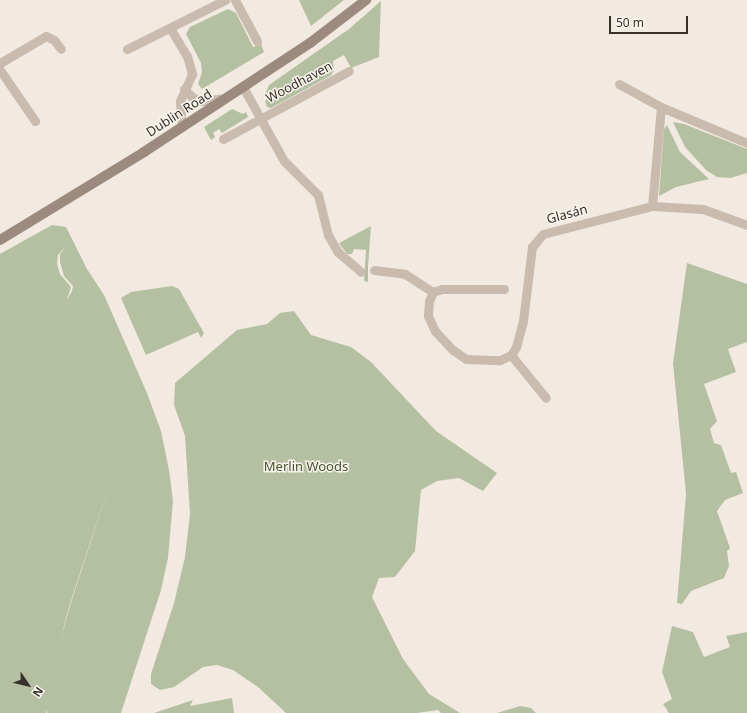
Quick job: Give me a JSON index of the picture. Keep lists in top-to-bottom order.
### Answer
{
  "streets": {
    "main road": ["Dublin Road"],
    "street": ["Woodhaven", "Glasán"]
  },
  "crossings": [
    ["Woodhaven", "Dublin Road"]
  ],
  "parks": ["Merlin Woods"],
  "scale_bar": "50 m",
  "north": "bottom right"
}
